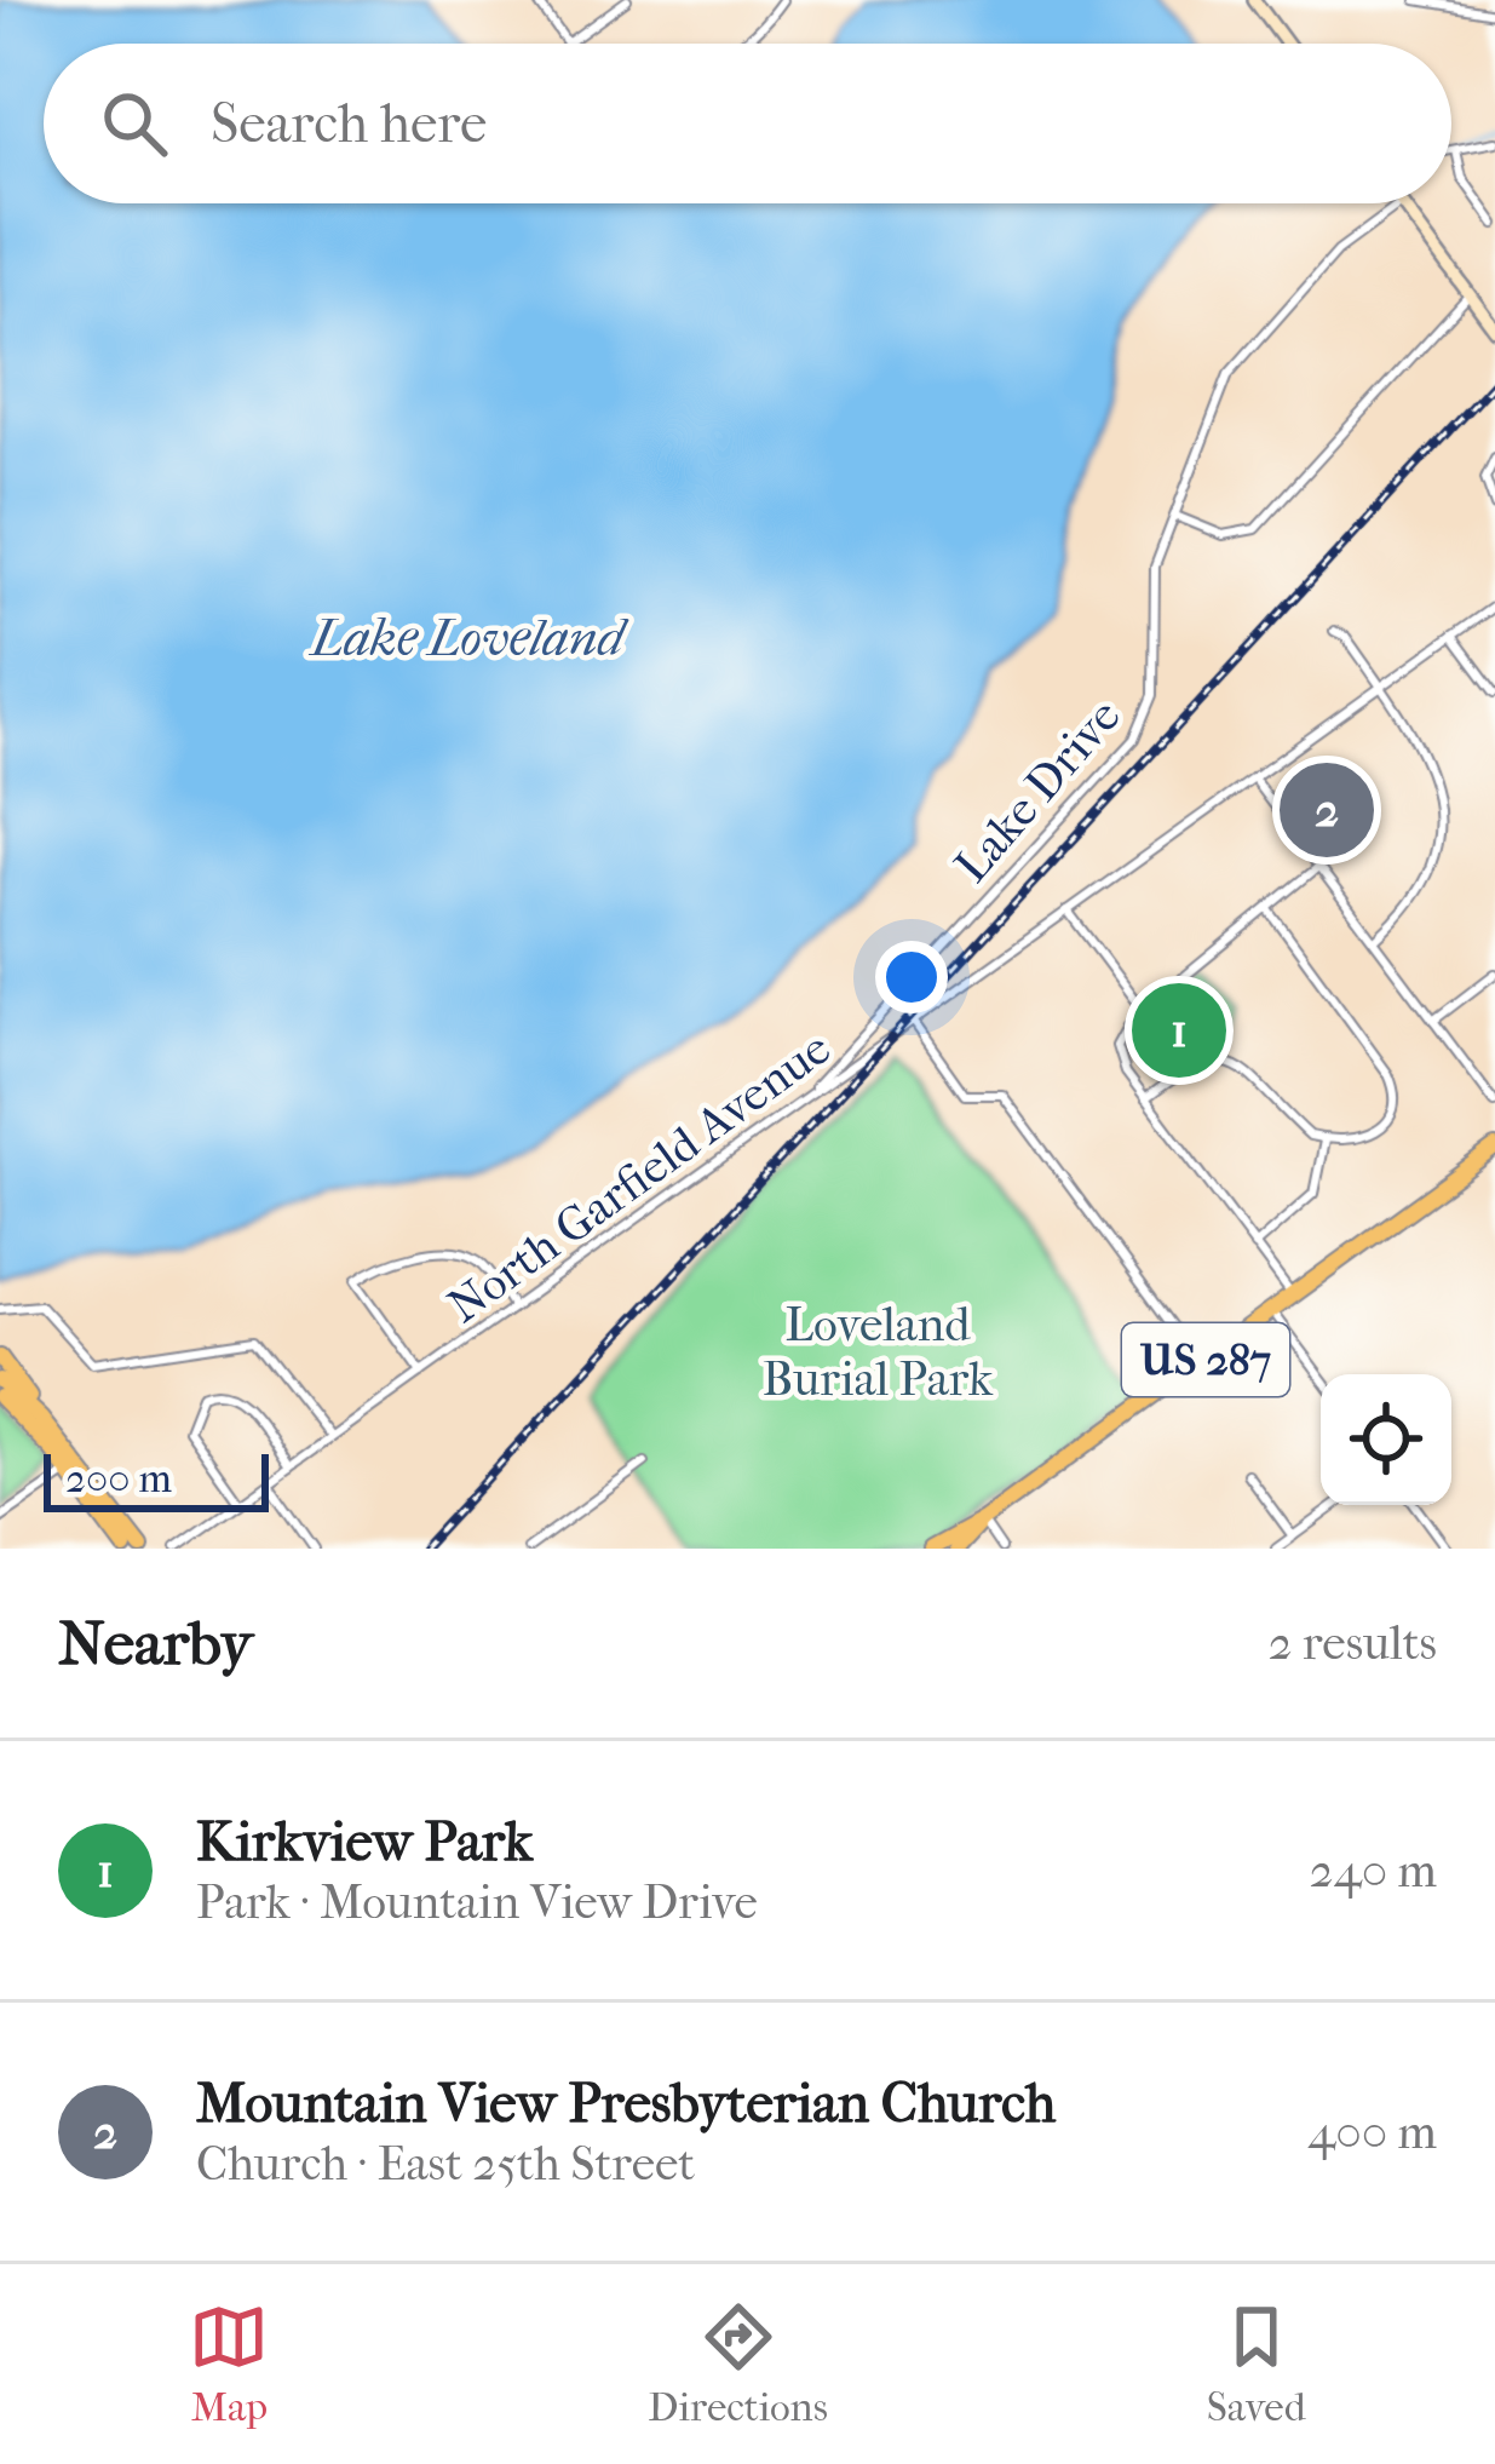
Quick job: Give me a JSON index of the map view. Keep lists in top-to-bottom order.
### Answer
{
  "streets": {
    "highway": ["US 287"],
    "street": ["Lake Drive", "North Garfield Avenue"]
  },
  "crossings": [
    ["Lake Drive", "North Garfield Avenue"]
  ],
  "water": ["Lake Loveland"],
  "parks": ["Loveland Burial Park"],
  "scale_bar": "200 m",
  "page": {
    "search": "Search here",
    "pins": ["2", "1"],
    "scale": "200 m",
    "heading": ["Nearby", "2 results"],
    "list": [
      {
        "mark": "1",
        "name": "Kirkview Park",
        "note": "Park · Mountain View Drive",
        "value": "240 m"
      },
      {
        "mark": "2",
        "name": "Mountain View Presbyterian Church",
        "note": "Church · East 25th Street",
        "value": "400 m"
      }
    ],
    "nav": ["Map", "Directions", "Saved"]
  }
}
